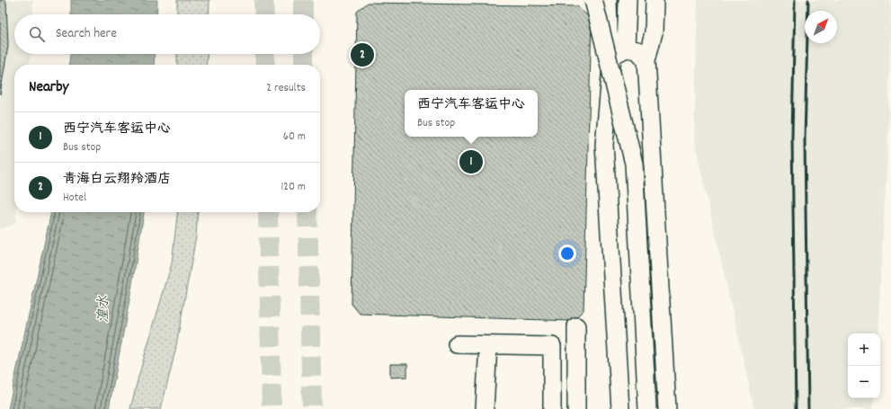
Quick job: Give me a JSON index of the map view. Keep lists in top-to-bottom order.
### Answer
{
  "water": ["湟水"],
  "north": "top right",
  "page": {
    "search": "Search here",
    "pins": ["2", "1"],
    "heading": ["Nearby", "2 results"],
    "popup": ["西宁汽车客运中心", "Bus stop"],
    "list": [
      {
        "mark": "1",
        "name": "西宁汽车客运中心",
        "note": "Bus stop",
        "value": "60 m"
      },
      {
        "mark": "2",
        "name": "青海白云翔羚酒店",
        "note": "Hotel",
        "value": "120 m"
      }
    ],
    "map_buttons": ["+", "−"]
  }
}
